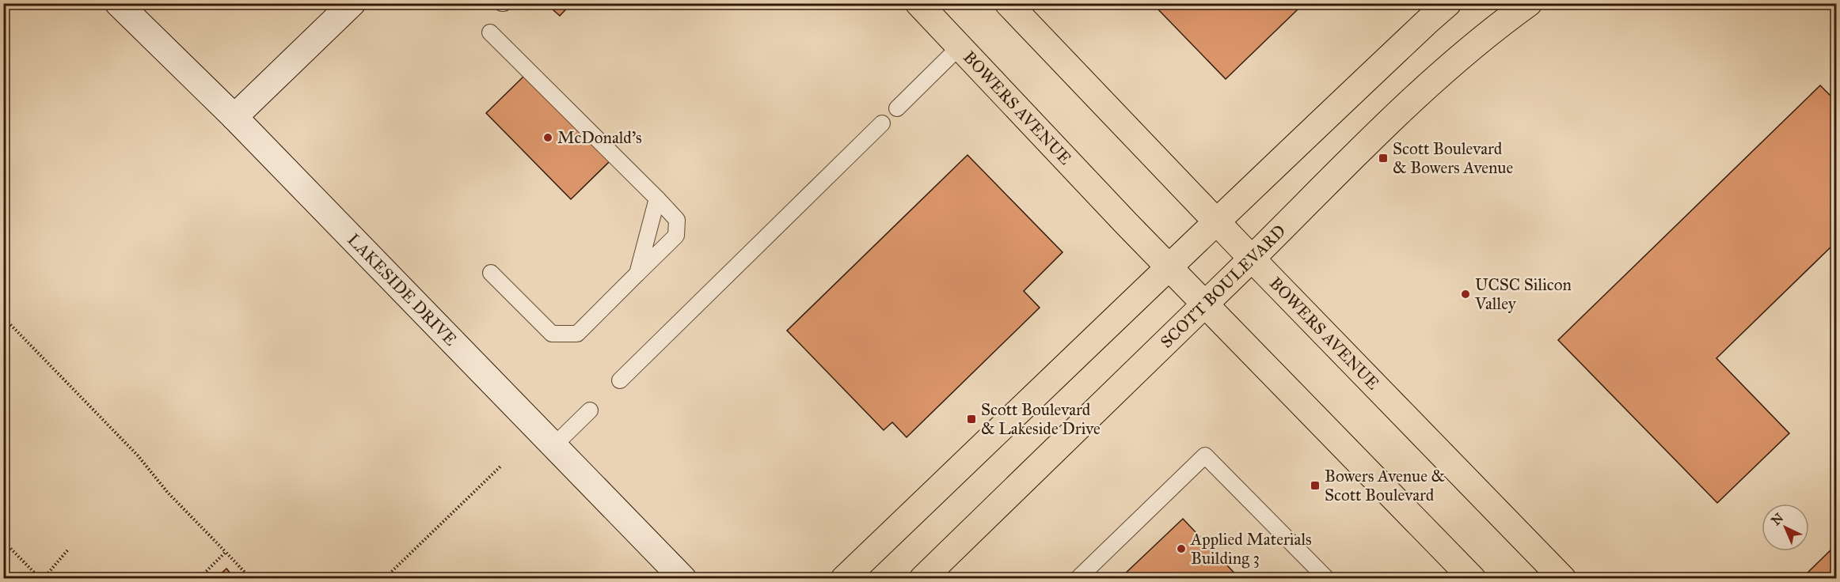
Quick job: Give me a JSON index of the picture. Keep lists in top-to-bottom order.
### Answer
{
  "streets": {
    "main road": ["BOWERS AVENUE", "SCOTT BOULEVARD"],
    "street": ["LAKESIDE DRIVE"]
  },
  "crossings": [
    ["BOWERS AVENUE", "SCOTT BOULEVARD"]
  ],
  "places": {
    "other": ["McDonald's", "UCSC Silicon Valley", "Applied Materials Building 3"],
    "transit": ["Scott Boulevard & Bowers Avenue", "Scott Boulevard & Lakeside Drive", "Bowers Avenue & Scott Boulevard"]
  },
  "north": "top left"
}
